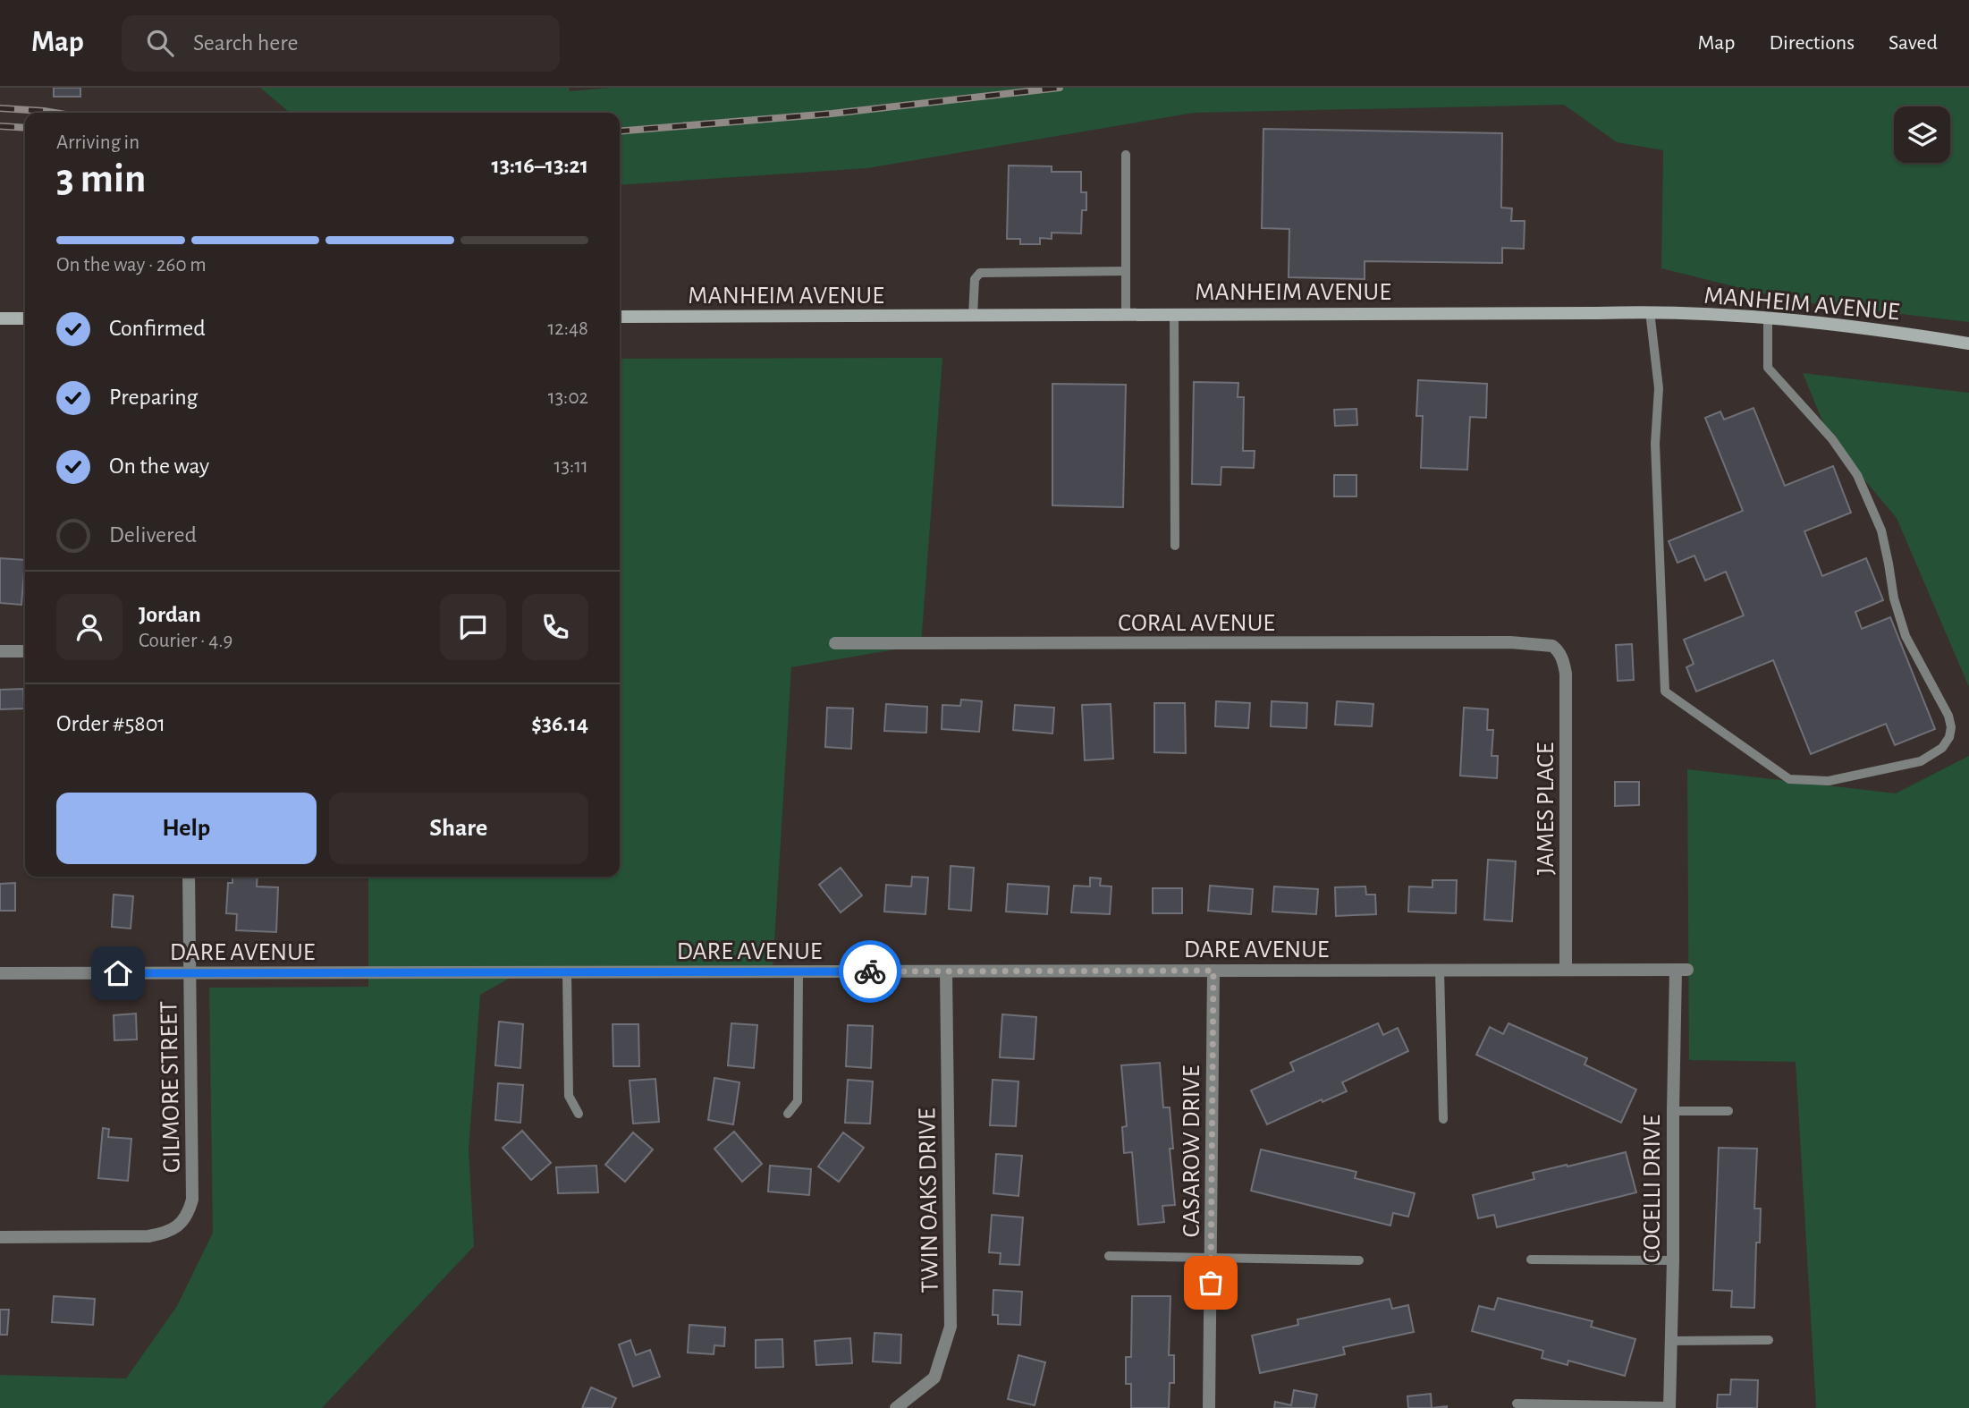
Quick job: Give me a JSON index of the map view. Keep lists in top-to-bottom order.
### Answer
{
  "streets": {
    "street": [
      "MANHEIM AVENUE",
      "CORAL AVENUE",
      "JAMES PLACE",
      "DARE AVENUE",
      "GILMORE STREET",
      "CASAROW DRIVE",
      "COCELLI DRIVE",
      "TWIN OAKS DRIVE"
    ]
  },
  "crossings": [
    ["CORAL AVENUE", "JAMES PLACE"],
    ["JAMES PLACE", "DARE AVENUE"],
    ["DARE AVENUE", "GILMORE STREET"],
    ["DARE AVENUE", "CASAROW DRIVE"],
    ["DARE AVENUE", "COCELLI DRIVE"],
    ["DARE AVENUE", "TWIN OAKS DRIVE"]
  ],
  "page": {
    "header": "Map",
    "search": "Search here",
    "nav": ["Map", "Directions", "Saved"],
    "heading": ["3 min", "Arriving in", "13:16–13:21"],
    "panel": [
      "Jordan",
      "Courier · 4.9",
      "Order #5801",
      "$36.14"
    ],
    "bar": "On the way · 260 m",
    "list": [
      ["Confirmed", "12:48"],
      ["Preparing", "13:02"],
      ["On the way", "13:11"],
      "Delivered"
    ],
    "buttons": ["Help", "Share"]
  }
}
